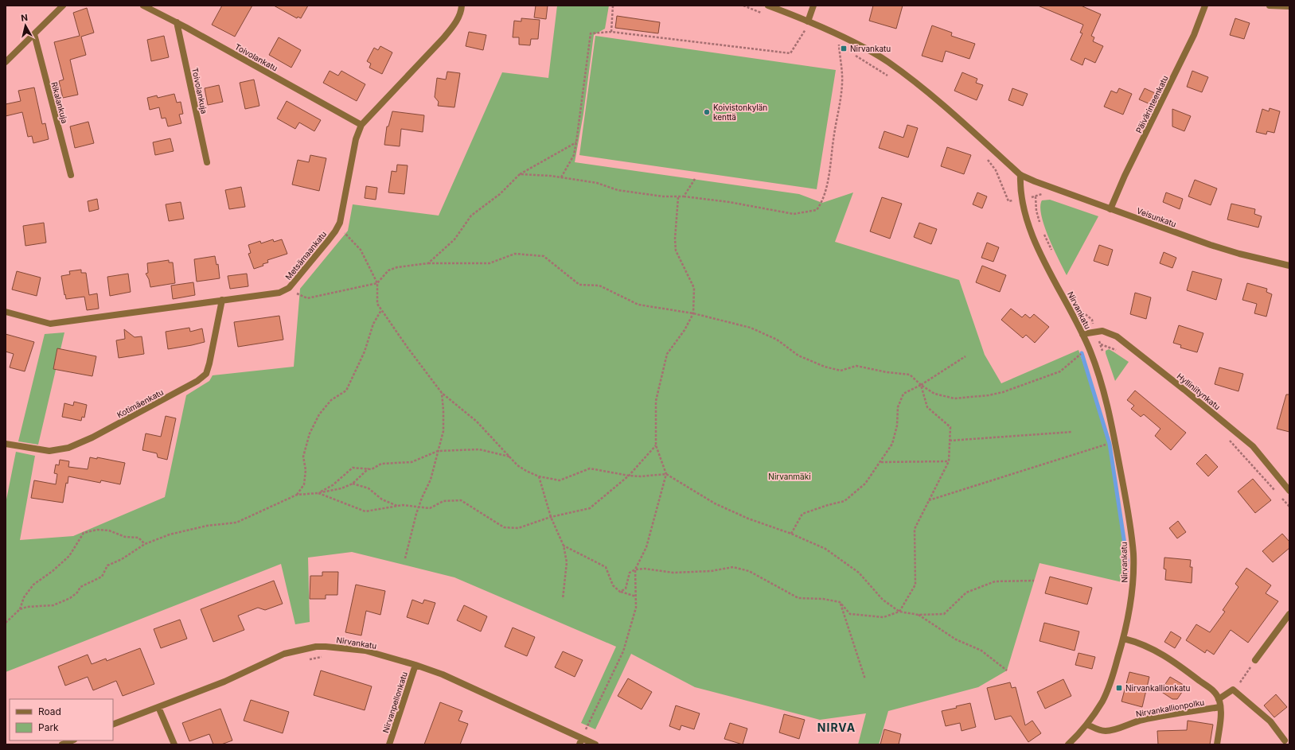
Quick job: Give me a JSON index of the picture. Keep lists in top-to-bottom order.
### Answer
{
  "streets": {
    "street": [
      "Toivolankatu",
      "Toivolankuja",
      "Rikalankuja",
      "Päivärinteenkatu",
      "Veisunkatu",
      "Metsämaankatu",
      "Nirvankatu",
      "Hylliniitynkatu",
      "Kotimäenkatu",
      "Nirvanpellonkatu",
      "Nirvankallionpolku"
    ]
  },
  "crossings": [
    ["Toivolankatu", "Toivolankuja"],
    ["Toivolankatu", "Metsämaankatu"],
    ["Päivärinteenkatu", "Veisunkatu"],
    ["Veisunkatu", "Nirvankatu"],
    ["Metsämaankatu", "Kotimäenkatu"],
    ["Nirvankatu", "Hylliniitynkatu"],
    ["Nirvankatu", "Nirvanpellonkatu"],
    ["Nirvankatu", "Nirvankallionpolku"]
  ],
  "districts": ["NIRVA"],
  "parks": ["Nirvanmäki"],
  "places": {
    "transit": ["Nirvankatu", "Nirvankallionkatu"],
    "other": ["Koivistonkylän kenttä"]
  },
  "legend": ["Road", "Park"],
  "north": "top"
}
